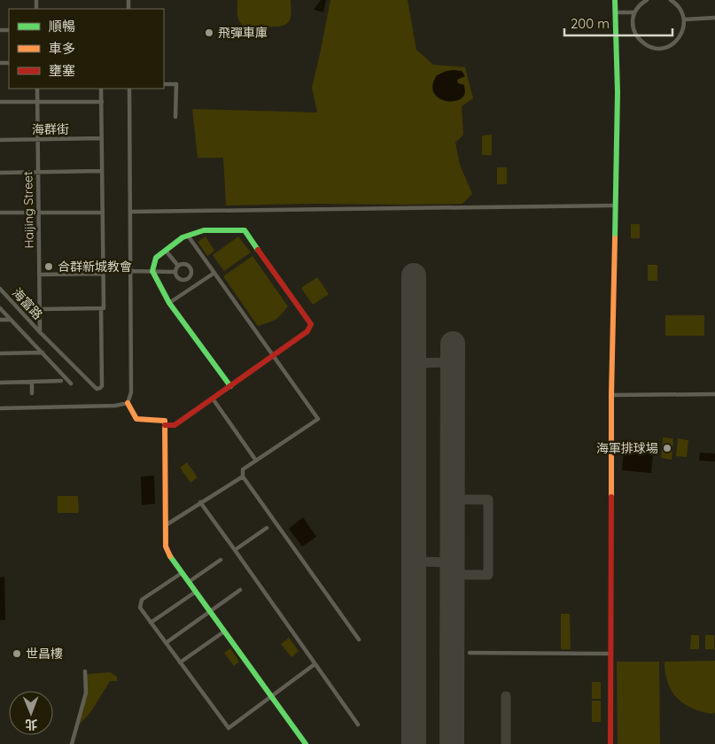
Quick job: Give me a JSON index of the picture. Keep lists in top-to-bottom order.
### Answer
{
  "streets": {
    "street": ["海群街", "Haijing Street", "海富路"]
  },
  "crossings": [
    ["海群街", "Haijing Street"],
    ["Haijing Street", "海富路"]
  ],
  "places": [
    "飛彈車庫",
    "合群新城教會",
    "海軍排球場",
    "世昌樓"
  ],
  "legend": ["順暢", "車多", "壅塞"],
  "scale_bar": "200 m",
  "north": "bottom"
}
